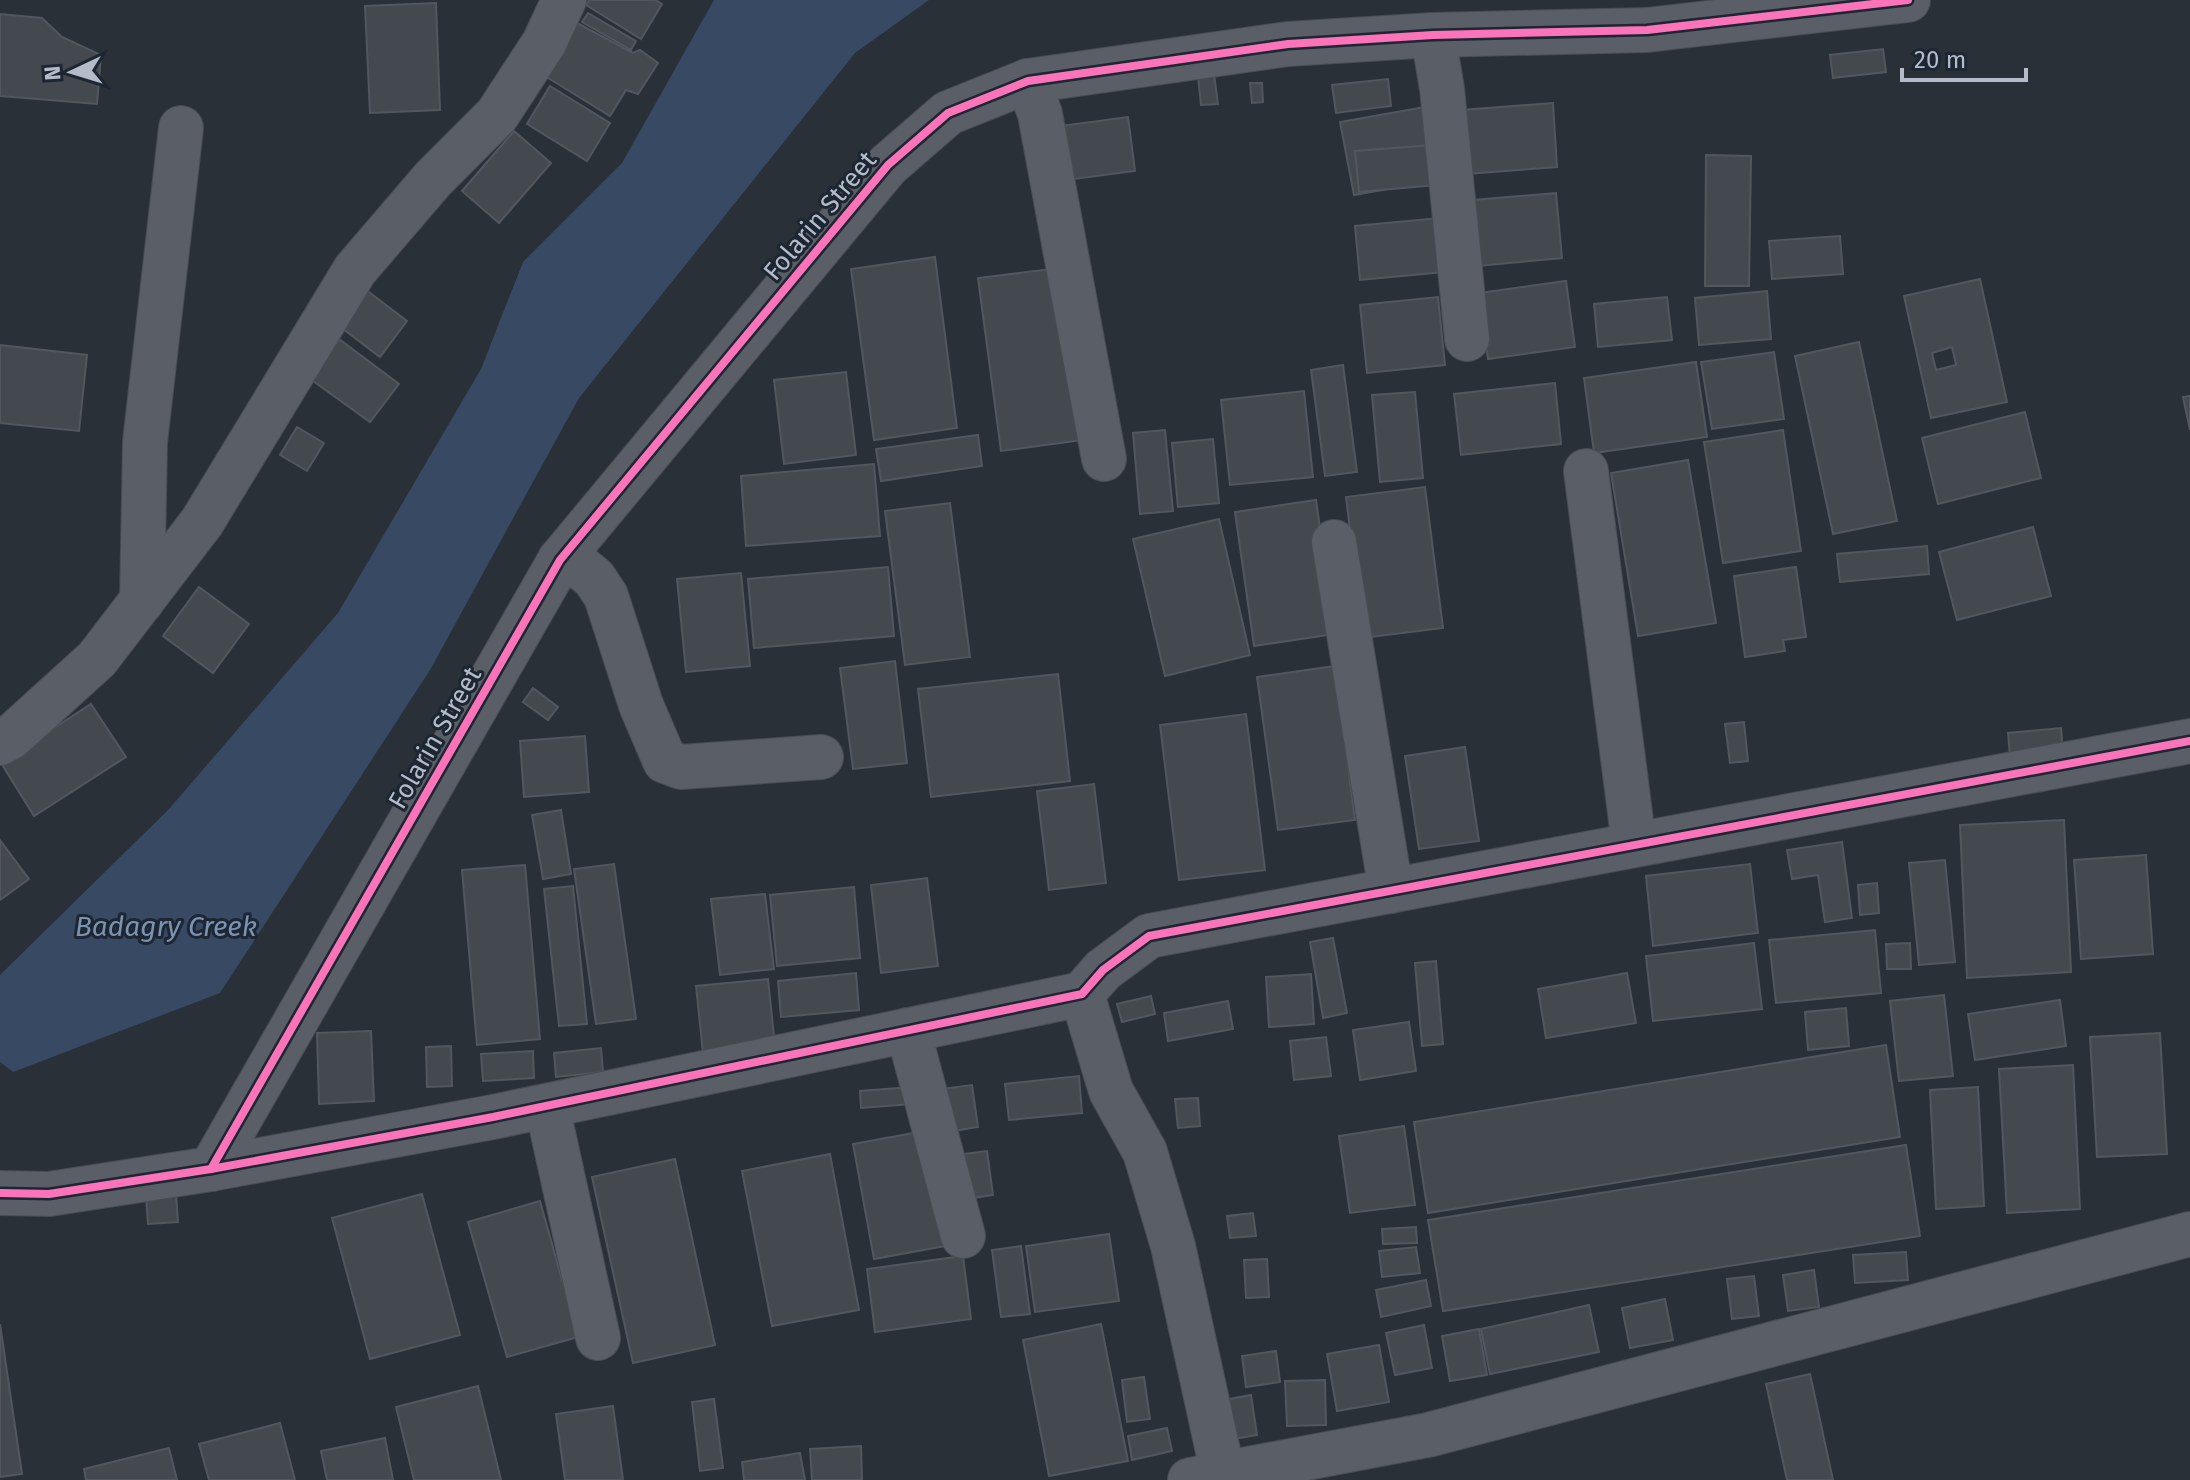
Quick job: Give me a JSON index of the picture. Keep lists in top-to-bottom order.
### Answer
{
  "streets": {
    "street": ["Folarin Street"]
  },
  "water": ["Badagry Creek"],
  "scale_bar": "20 m",
  "north": "left"
}
